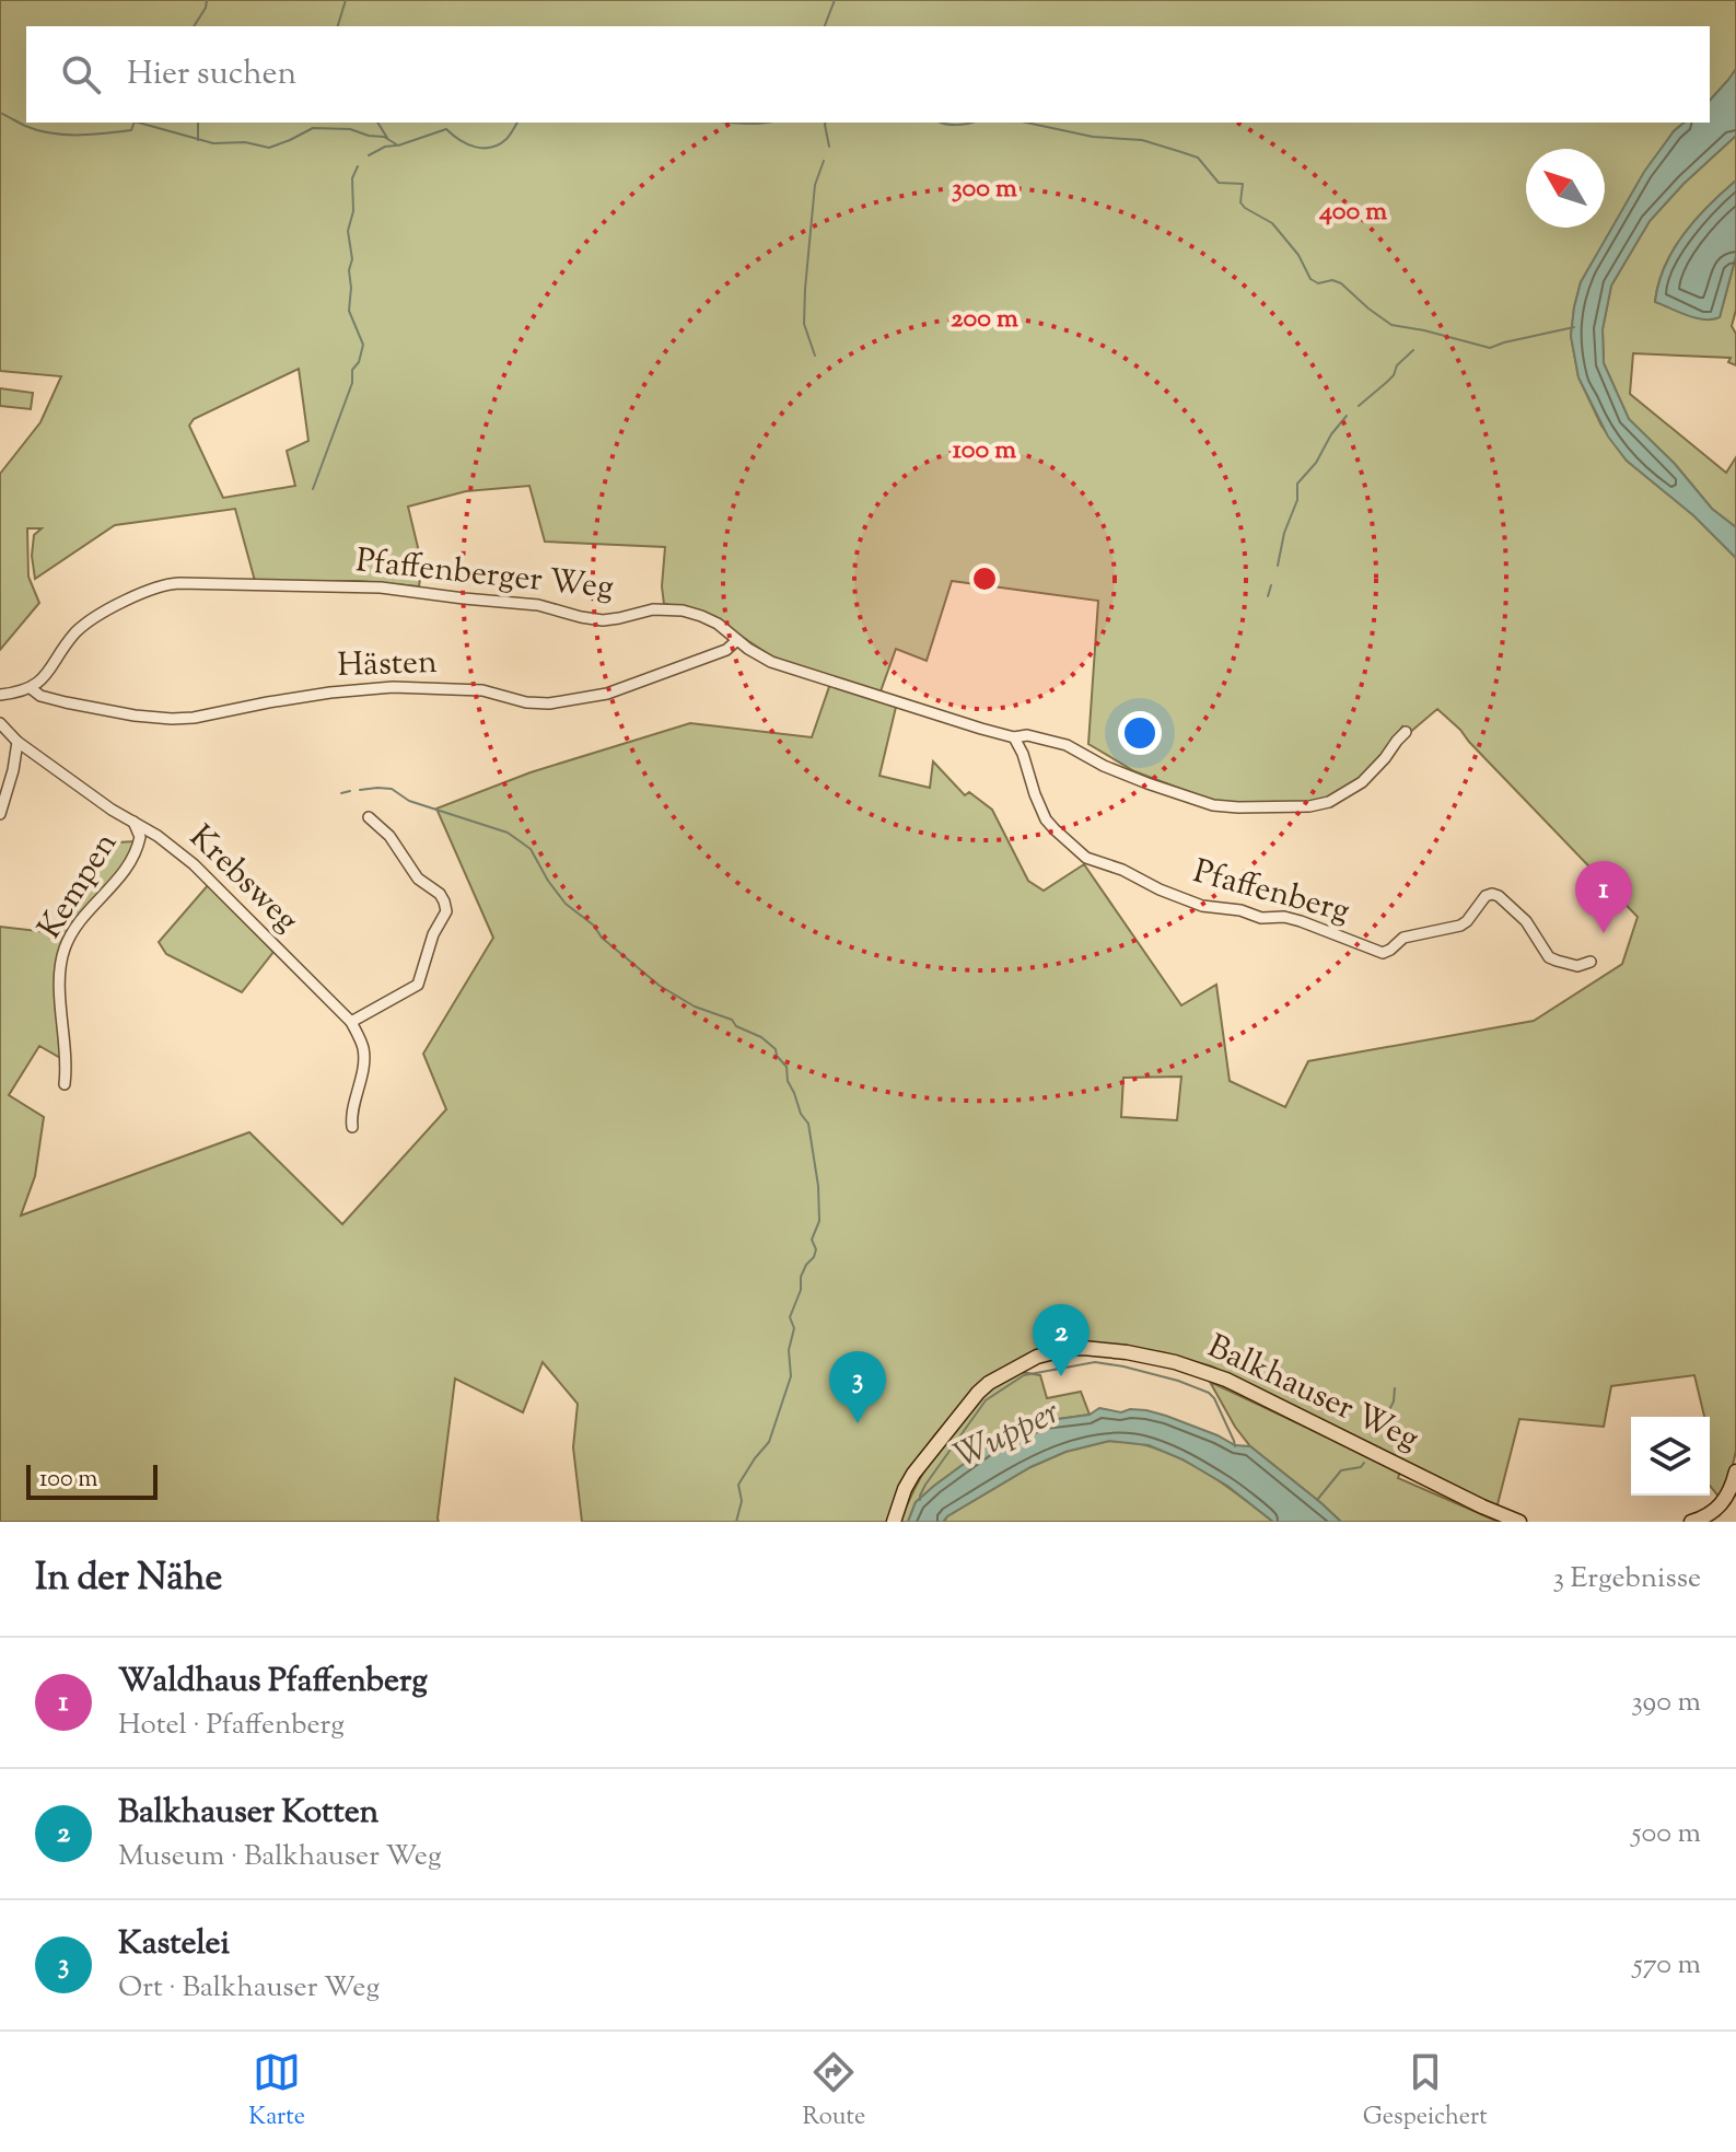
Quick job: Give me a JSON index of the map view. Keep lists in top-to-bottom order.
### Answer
{
  "streets": {
    "main road": ["Balkhauser Weg"],
    "street": [
      "Pfaffenberger Weg",
      "Hästen",
      "Krebsweg",
      "Kempen",
      "Pfaffenberg"
    ]
  },
  "crossings": [
    ["Pfaffenberger Weg", "Hästen"],
    ["Pfaffenberger Weg", "Pfaffenberg"],
    ["Krebsweg", "Kempen"]
  ],
  "water": ["Wupper"],
  "scale_bar": "100 m",
  "north": "top left",
  "page": {
    "search": "Hier suchen",
    "pins": ["1", "2", "3"],
    "scale": "100 m",
    "heading": ["In der Nähe", "3 Ergebnisse"],
    "list": [
      {
        "mark": "1",
        "name": "Waldhaus Pfaffenberg",
        "note": "Hotel · Pfaffenberg",
        "value": "390 m"
      },
      {
        "mark": "2",
        "name": "Balkhauser Kotten",
        "note": "Museum · Balkhauser Weg",
        "value": "500 m"
      },
      {
        "mark": "3",
        "name": "Kastelei",
        "note": "Ort · Balkhauser Weg",
        "value": "570 m"
      }
    ],
    "nav": ["Karte", "Route", "Gespeichert"]
  },
  "rings": [
    "300 m",
    "400 m",
    "200 m",
    "100 m"
  ]
}
